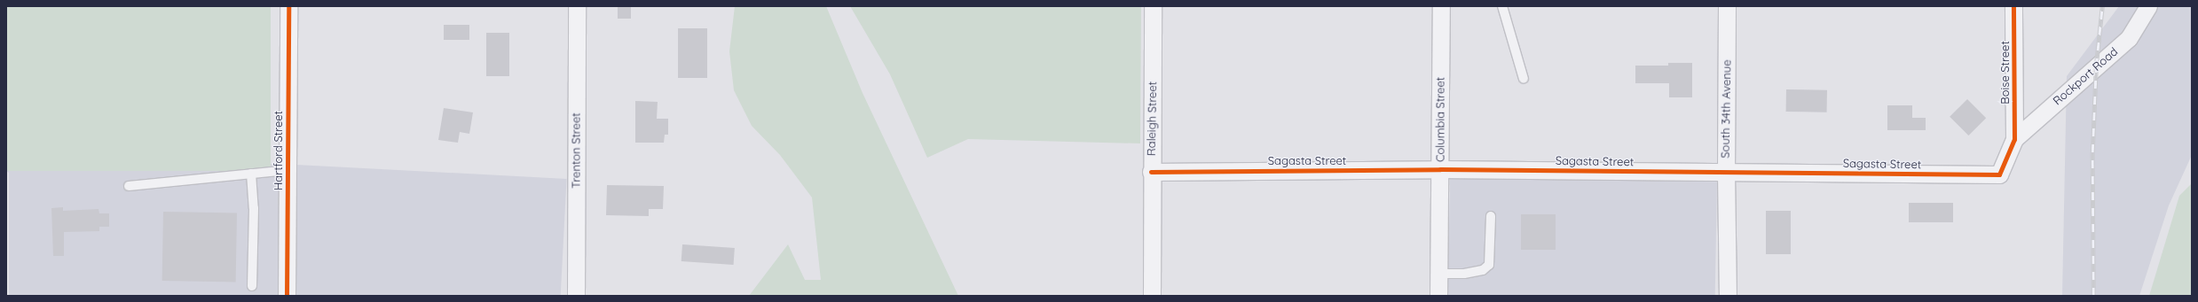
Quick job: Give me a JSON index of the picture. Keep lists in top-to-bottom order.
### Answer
{
  "streets": {
    "street": [
      "Boise Street",
      "Rockport Road",
      "South 34th Avenue",
      "Raleigh Street",
      "Columbia Street",
      "Hartford Street",
      "Trenton Street",
      "Sagasta Street"
    ]
  },
  "crossings": [
    ["Boise Street", "Rockport Road"],
    ["Boise Street", "Sagasta Street"],
    ["Rockport Road", "Sagasta Street"],
    ["South 34th Avenue", "Sagasta Street"],
    ["Raleigh Street", "Sagasta Street"],
    ["Columbia Street", "Sagasta Street"]
  ]
}
